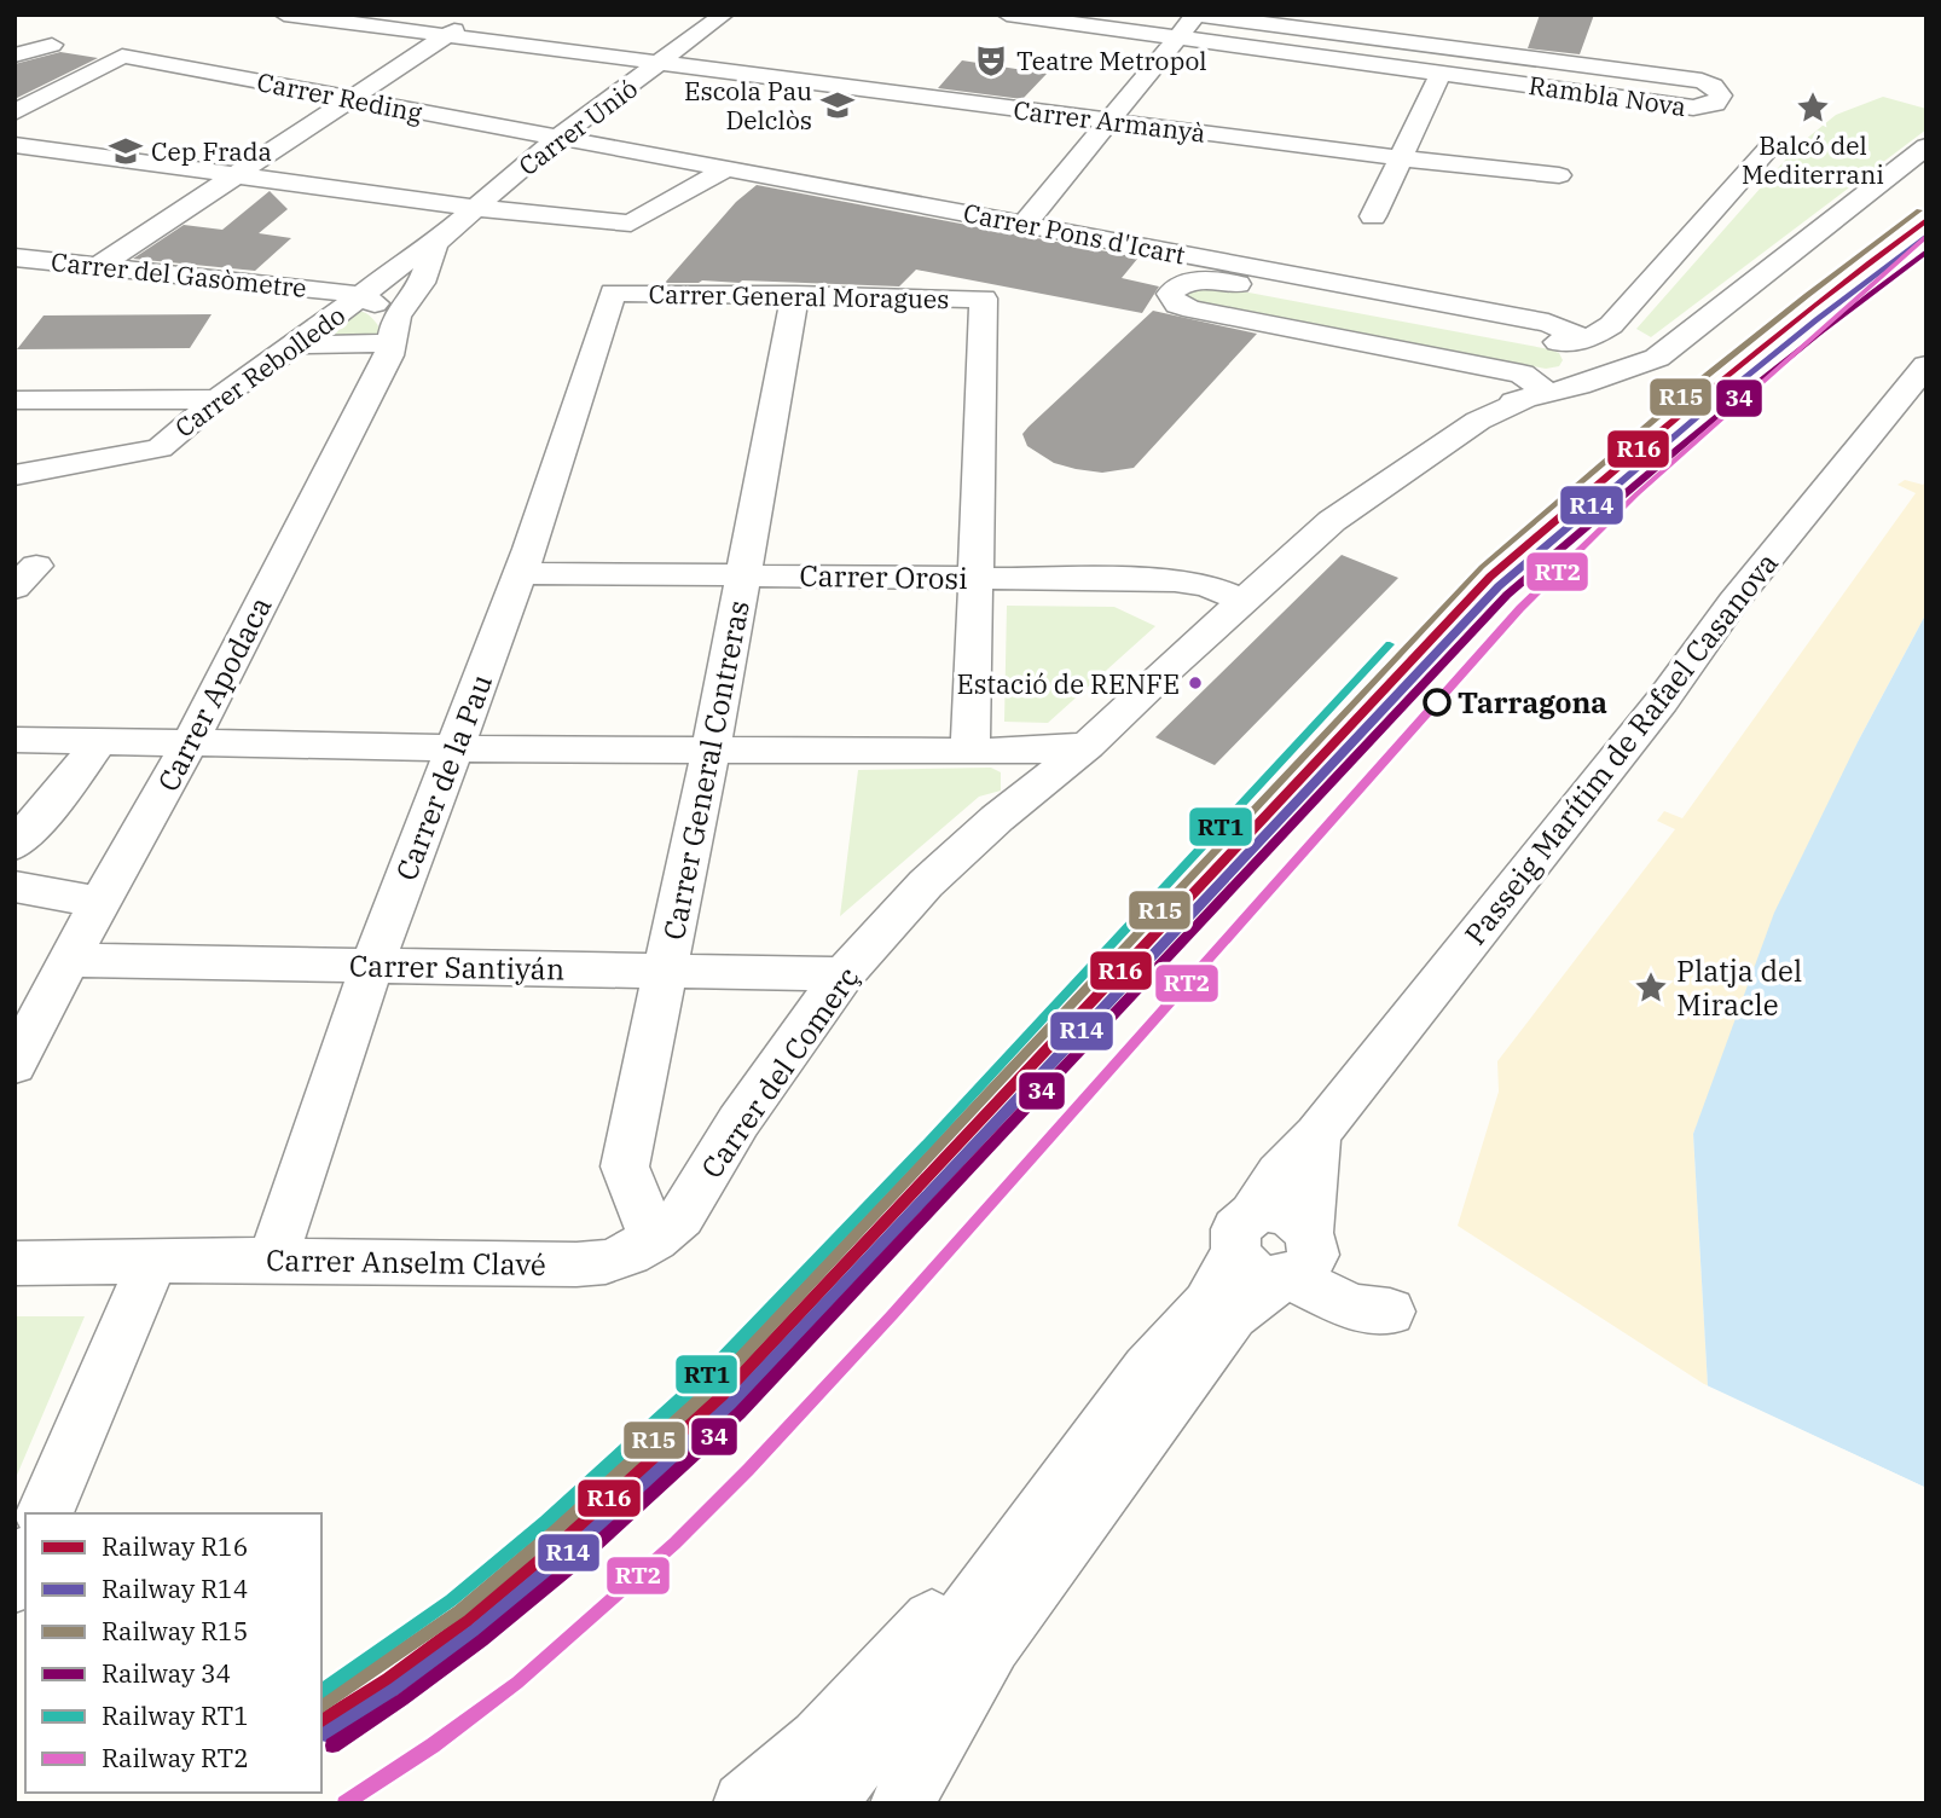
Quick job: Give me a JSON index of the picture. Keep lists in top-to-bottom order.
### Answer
{
  "streets": {
    "street": [
      "Rambla Nova",
      "Carrer Reding",
      "Carrer Armanyà",
      "Carrer Unió",
      "Carrer Pons d'Icart",
      "Carrer del Gasòmetre",
      "Carrer General Moragues",
      "Carrer Rebolledo",
      "Carrer Orosi",
      "Carrer Apodaca",
      "Passeig Marítim de Rafael Casanova",
      "Carrer General Contreras",
      "Carrer de la Pau",
      "Carrer Santiyán",
      "Carrer del Comerç",
      "Carrer Anselm Clavé"
    ]
  },
  "crossings": [
    ["Carrer Reding", "Carrer Unió"],
    ["Carrer Reding", "Carrer Pons d'Icart"],
    ["Carrer Armanyà", "Carrer Unió"],
    ["Carrer Unió", "Carrer Pons d'Icart"],
    ["Carrer Unió", "Carrer del Gasòmetre"],
    ["Carrer Unió", "Carrer Rebolledo"],
    ["Carrer del Gasòmetre", "Carrer Rebolledo"],
    ["Carrer General Moragues", "Carrer Orosi"],
    ["Carrer General Moragues", "Carrer General Contreras"],
    ["Carrer General Moragues", "Carrer de la Pau"],
    ["Carrer Orosi", "Carrer General Contreras"],
    ["Carrer Orosi", "Carrer de la Pau"],
    ["Carrer Orosi", "Carrer del Comerç"],
    ["Carrer Apodaca", "Carrer Santiyán"],
    ["Carrer General Contreras", "Carrer Santiyán"],
    ["Carrer General Contreras", "Carrer del Comerç"],
    ["Carrer General Contreras", "Carrer Anselm Clavé"],
    ["Carrer de la Pau", "Carrer Santiyán"],
    ["Carrer de la Pau", "Carrer Anselm Clavé"],
    ["Carrer Santiyán", "Carrer del Comerç"],
    ["Carrer del Comerç", "Carrer Anselm Clavé"]
  ],
  "places": {
    "theatre": ["Teatre Metropol"],
    "school or university": ["Escola Pau Delclòs", "Cep Frada"],
    "place": ["Balcó del Mediterrani", "Platja del Miracle"],
    "other": ["Estació de RENFE", "Tarragona"]
  },
  "lines": [
    "rail line R15",
    "rail line R16",
    "rail line R14",
    "rail line RT2",
    "rail line 34",
    "rail line RT1"
  ],
  "legend": [
    "Railway R16",
    "Railway R14",
    "Railway R15",
    "Railway 34",
    "Railway RT1",
    "Railway RT2"
  ]
}
